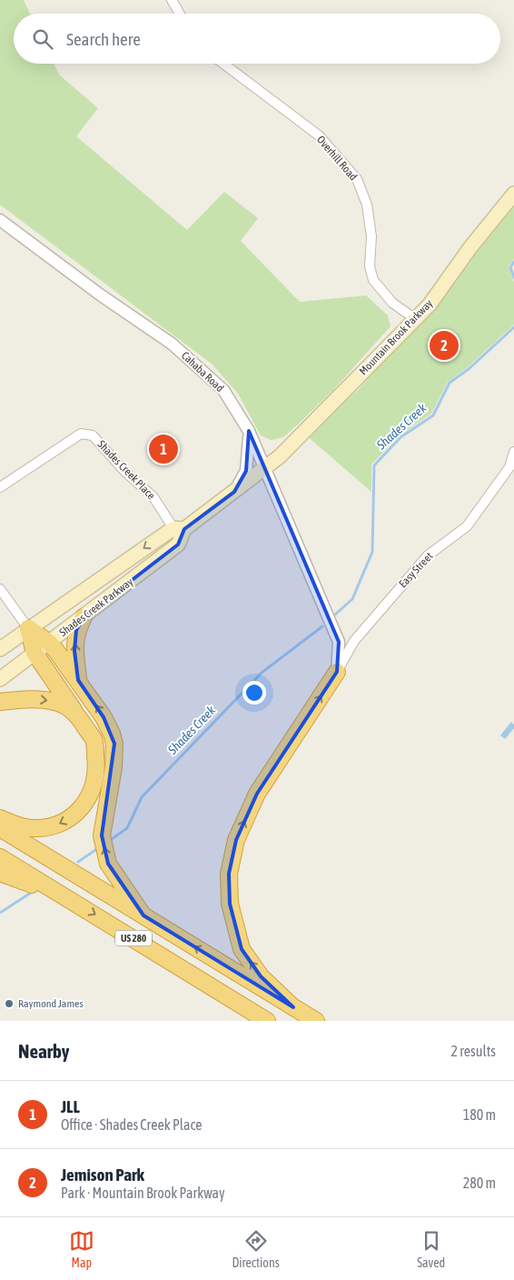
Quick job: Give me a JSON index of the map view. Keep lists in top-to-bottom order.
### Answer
{
  "streets": {
    "highway": ["US 280"],
    "main road": ["Mountain Brook Parkway", "Shades Creek Parkway"],
    "street": [
      "Overhill Road",
      "Cahaba Road",
      "Shades Creek Place",
      "Easy Street"
    ]
  },
  "crossings": [
    ["Overhill Road", "Mountain Brook Parkway"],
    ["Mountain Brook Parkway", "Cahaba Road"],
    ["Mountain Brook Parkway", "Shades Creek Parkway"],
    ["Cahaba Road", "Easy Street"],
    ["Cahaba Road", "Shades Creek Parkway"],
    ["Shades Creek Place", "Shades Creek Parkway"]
  ],
  "water": ["Shades Creek"],
  "places": ["Raymond James"],
  "page": {
    "search": "Search here",
    "pins": ["2", "1"],
    "heading": ["Nearby", "2 results"],
    "list": [
      {
        "mark": "1",
        "name": "JLL",
        "note": "Office · Shades Creek Place",
        "value": "180 m"
      },
      {
        "mark": "2",
        "name": "Jemison Park",
        "note": "Park · Mountain Brook Parkway",
        "value": "280 m"
      }
    ],
    "nav": ["Map", "Directions", "Saved"]
  }
}
